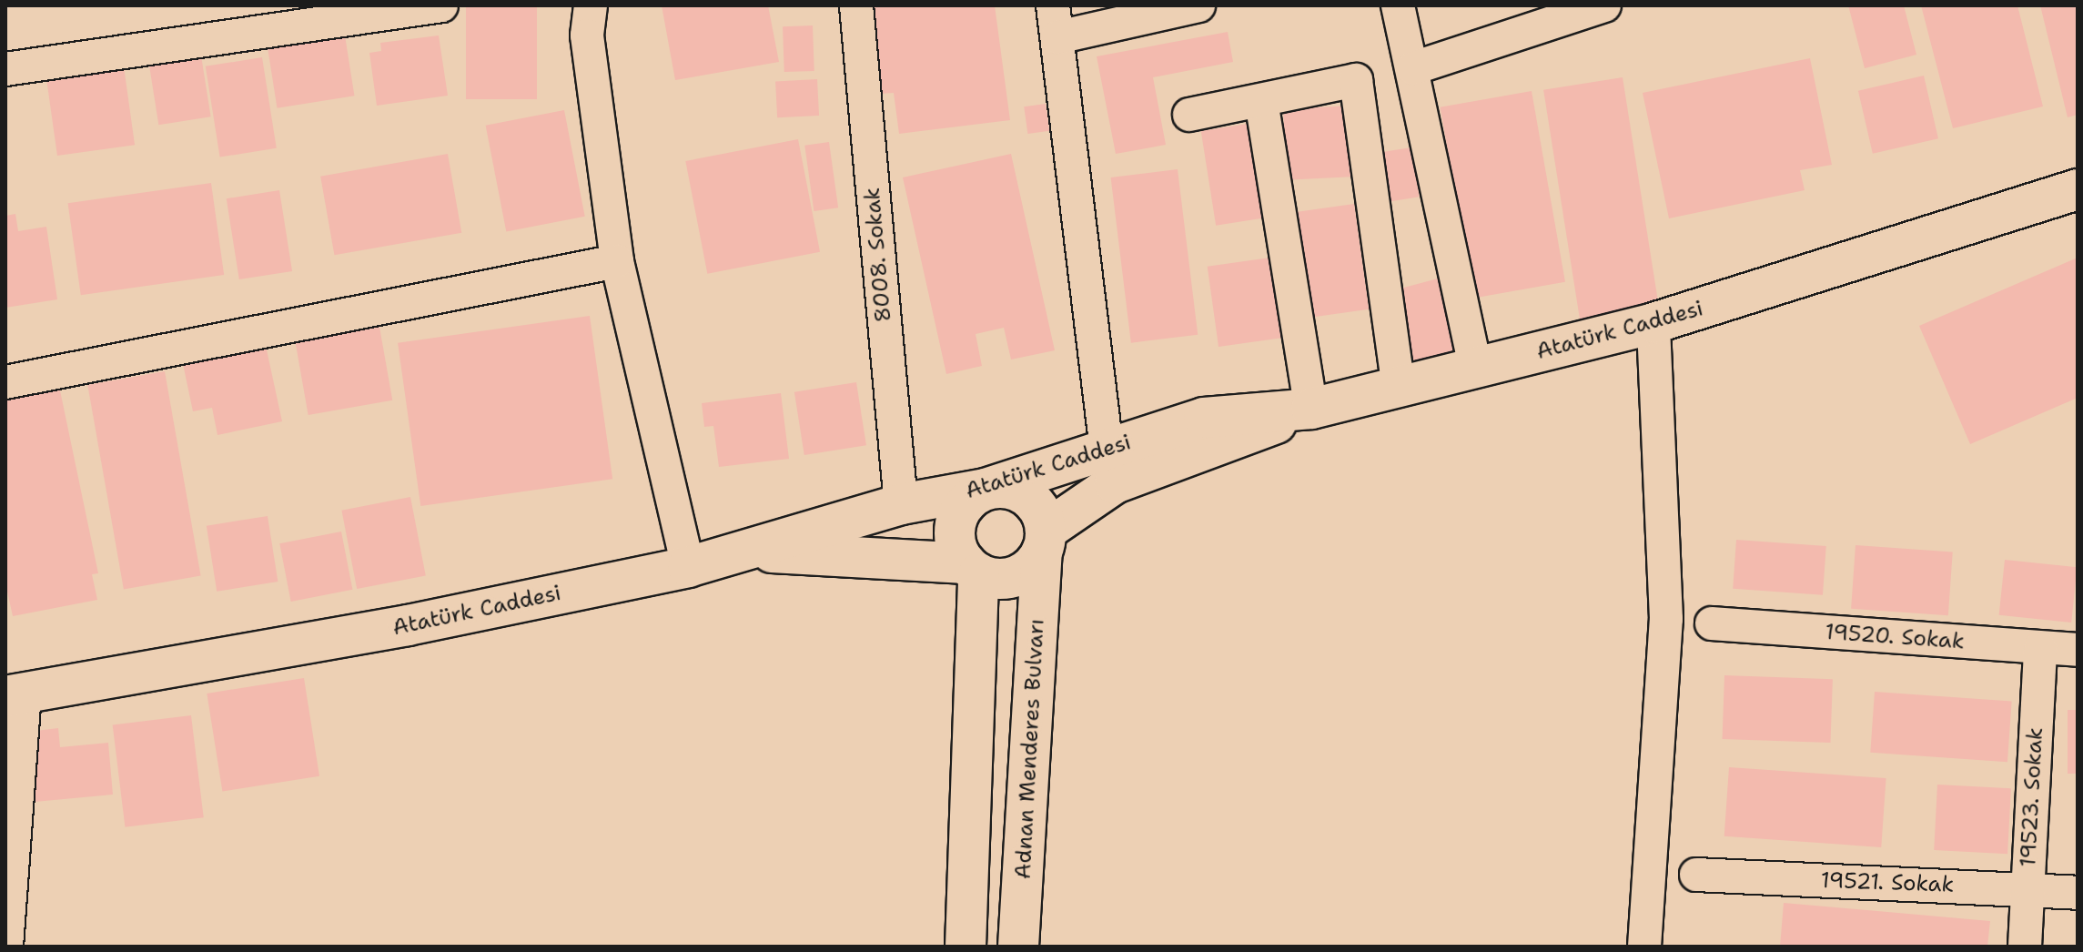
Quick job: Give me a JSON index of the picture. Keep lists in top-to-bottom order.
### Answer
{
  "streets": {
    "street": [
      "8008. Sokak",
      "Atatürk Caddesi",
      "19520. Sokak",
      "Adnan Menderes Bulvarı",
      "19523. Sokak",
      "19521. Sokak"
    ]
  },
  "crossings": [
    ["8008. Sokak", "Atatürk Caddesi"],
    ["Atatürk Caddesi", "Adnan Menderes Bulvarı"],
    ["19520. Sokak", "19523. Sokak"],
    ["19523. Sokak", "19521. Sokak"]
  ]
}
